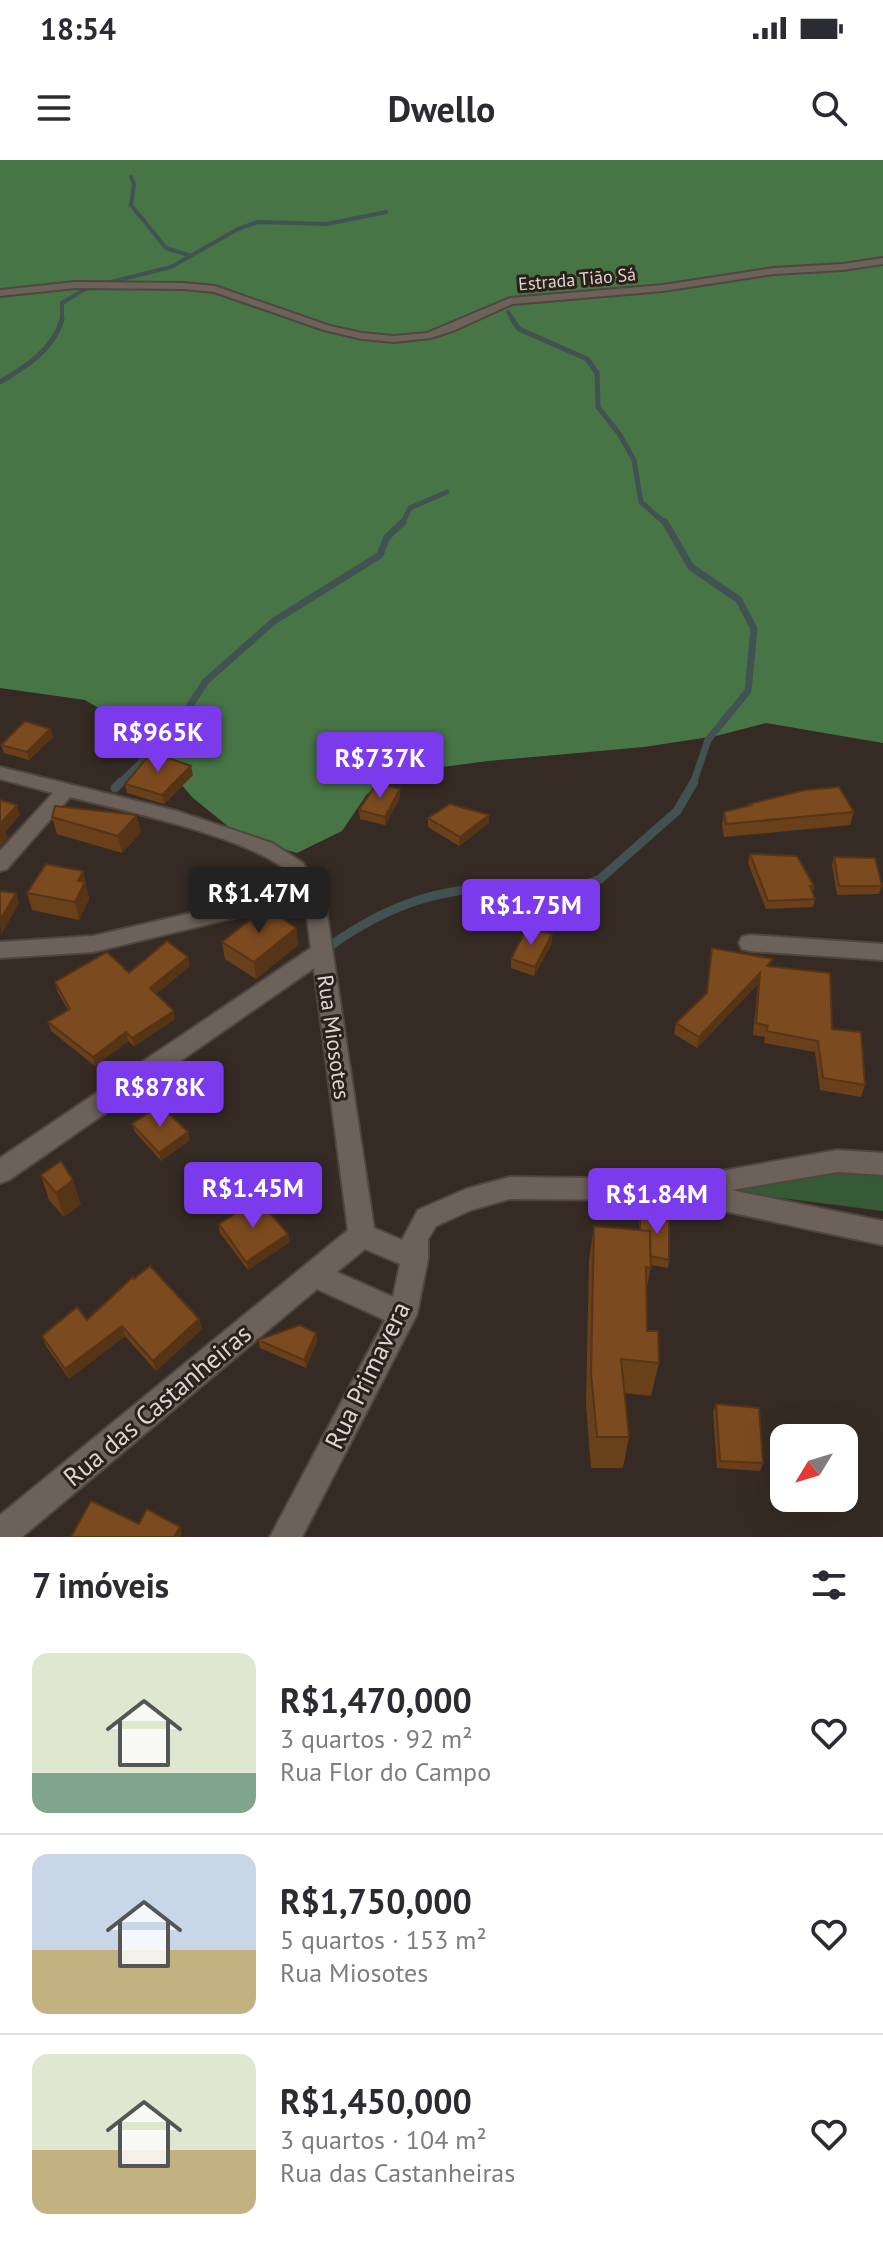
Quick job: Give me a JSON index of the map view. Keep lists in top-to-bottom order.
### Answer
{
  "streets": {
    "street": ["Rua Miosotes", "Rua Primavera", "Rua das Castanheiras"],
    "lane": ["Estrada Tião Sá"]
  },
  "crossings": [
    ["Rua Miosotes", "Rua das Castanheiras"]
  ],
  "north": "bottom left",
  "page": {
    "status": "18:54",
    "header": "Dwello",
    "price": [
      "R$965K",
      "R$737K",
      "R$1.47M",
      "R$1.75M",
      "R$878K",
      "R$1.45M",
      "R$1.84M"
    ],
    "heading": "7 imóveis",
    "list": [
      {
        "name": "R$1,470,000",
        "note": "3 quartos · 92 m² · Rua Flor do Campo"
      },
      {
        "name": "R$1,750,000",
        "note": "5 quartos · 153 m² · Rua Miosotes"
      },
      {
        "name": "R$1,450,000",
        "note": "3 quartos · 104 m² · Rua das Castanheiras"
      }
    ]
  }
}
